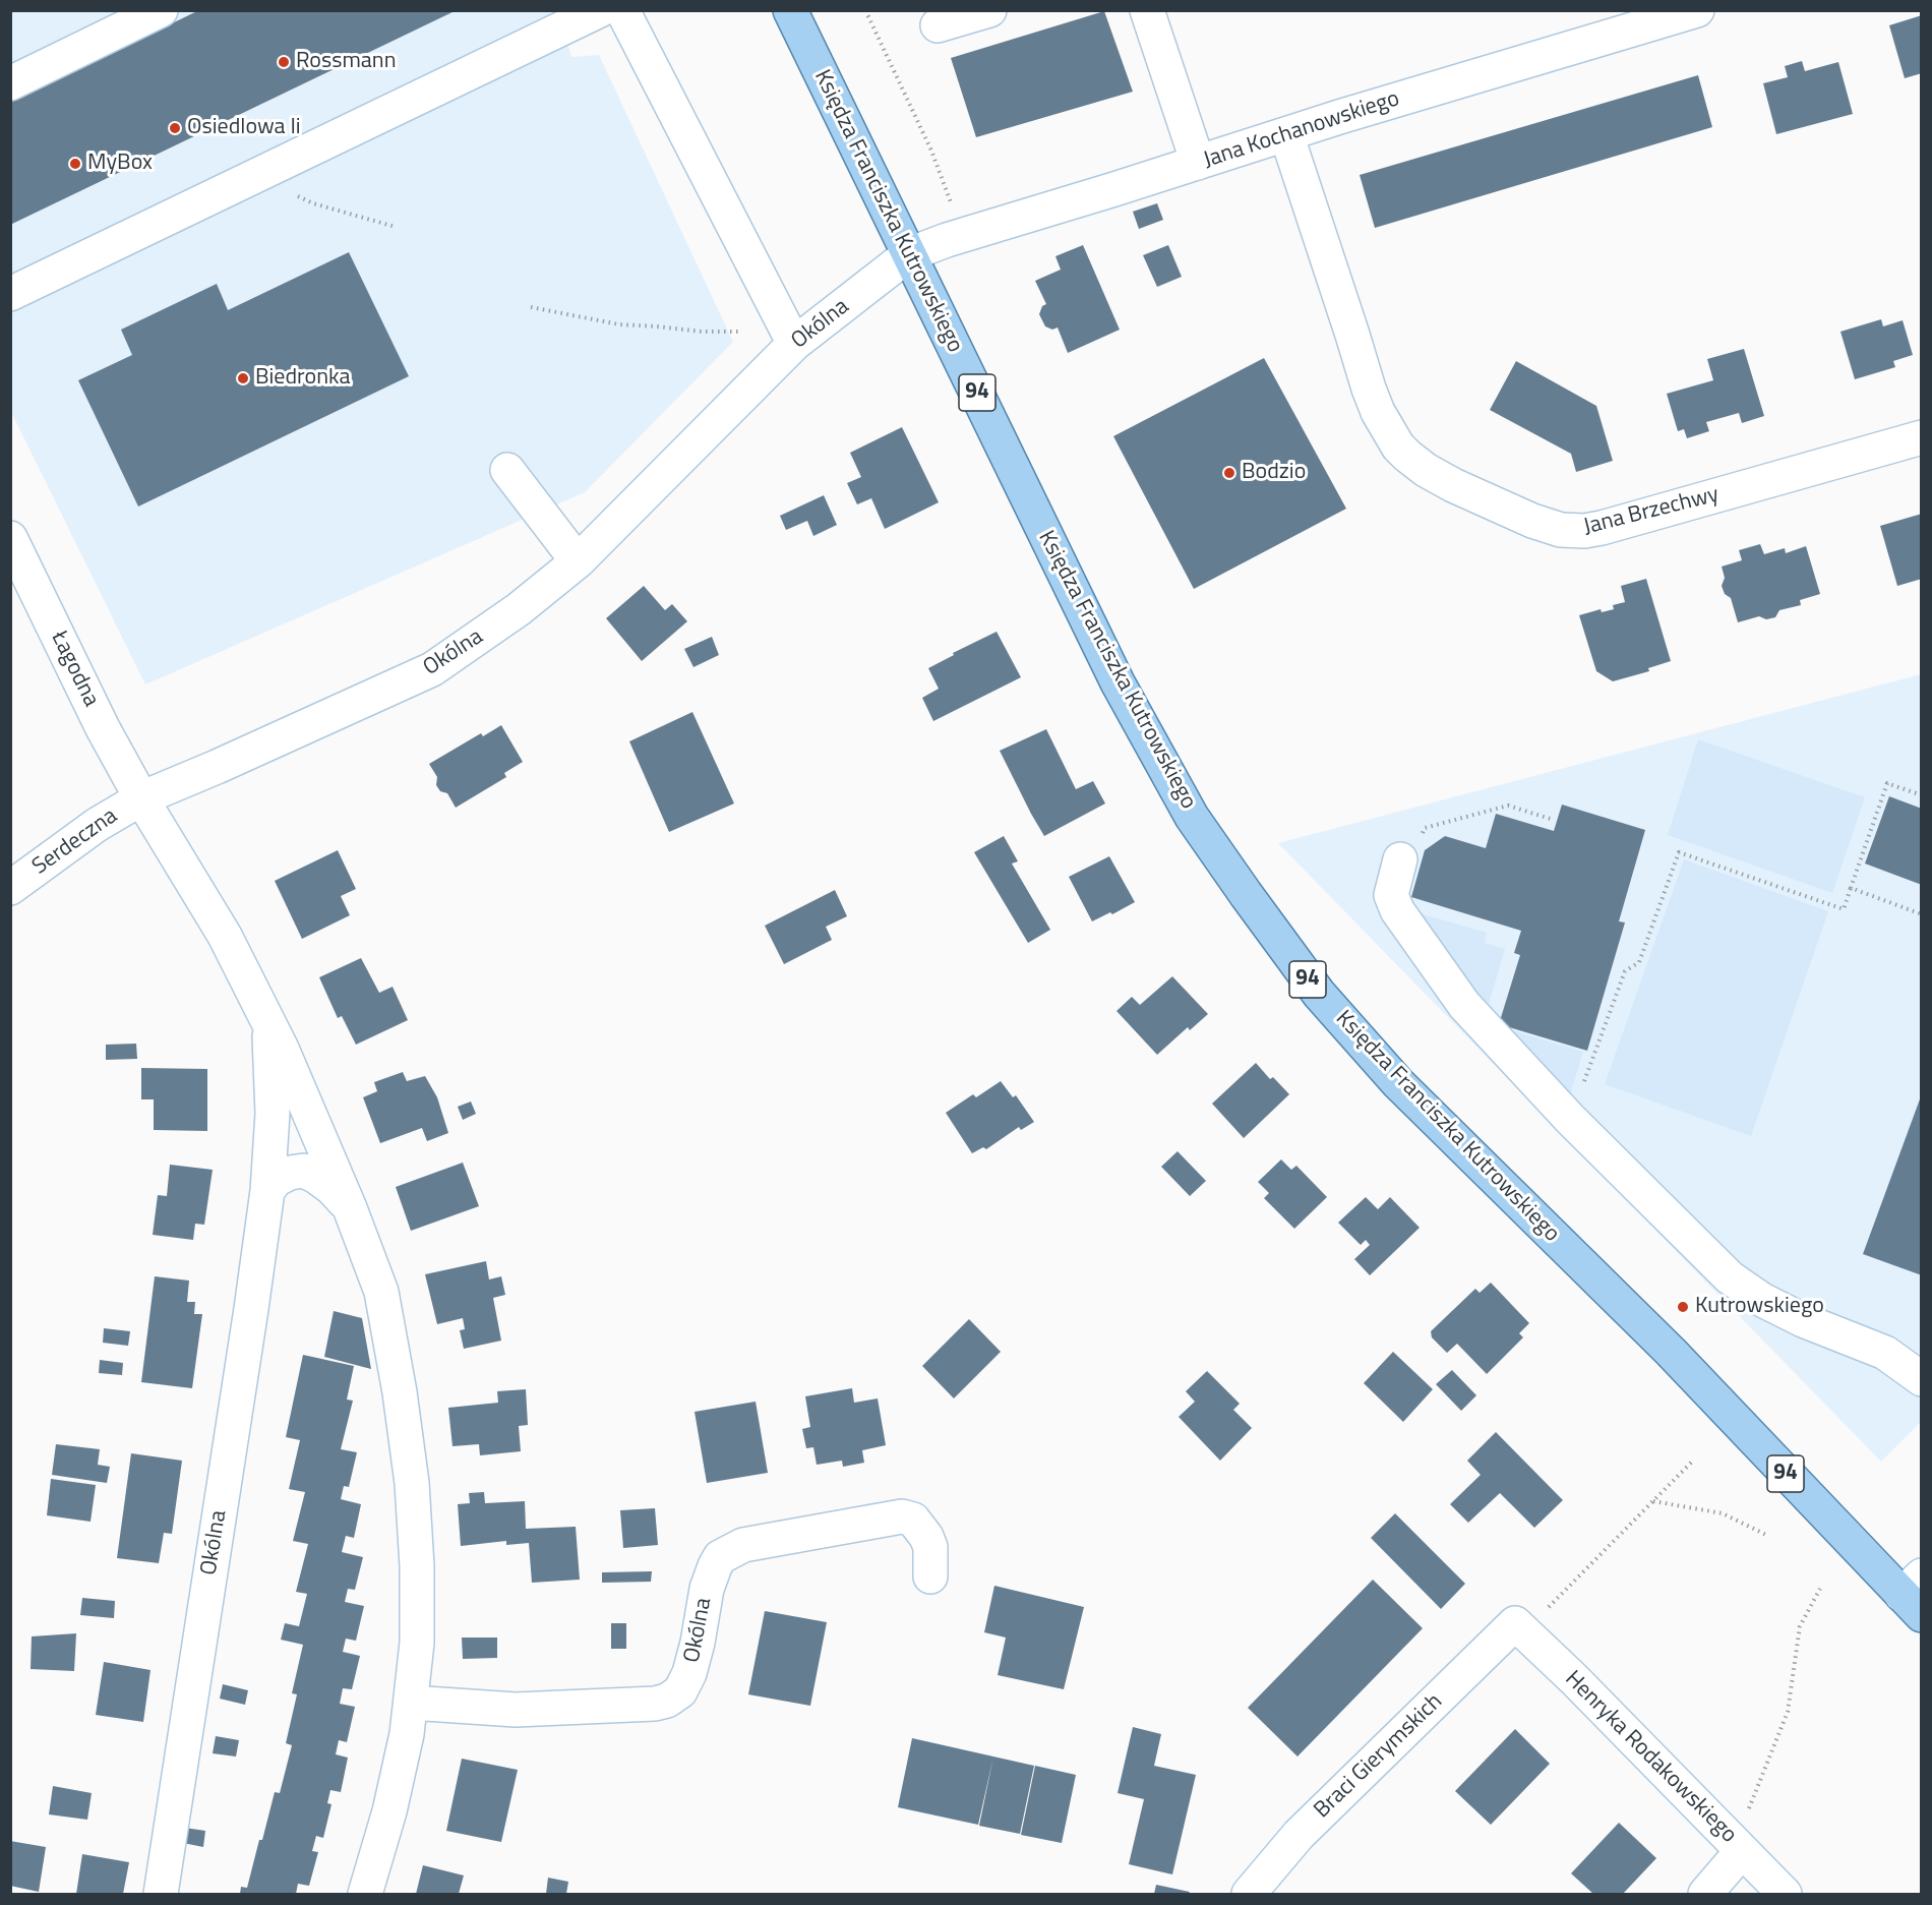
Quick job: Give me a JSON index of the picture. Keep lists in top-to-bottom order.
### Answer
{
  "streets": {
    "main road": ["Księdza Franciszka Kutrowskiego", "94"],
    "street": [
      "Jana Kochanowskiego",
      "Okólna",
      "Jana Brzechwy",
      "Łagodna",
      "Serdeczna",
      "Braci Gierymskich",
      "Henryka Rodakowskiego"
    ]
  },
  "crossings": [
    ["Jana Kochanowskiego", "Księdza Franciszka Kutrowskiego"],
    ["Jana Kochanowskiego", "Okólna"],
    ["Jana Kochanowskiego", "Jana Brzechwy"],
    ["Księdza Franciszka Kutrowskiego", "Okólna"],
    ["Okólna", "Łagodna"],
    ["Okólna", "Serdeczna"],
    ["Łagodna", "Serdeczna"],
    ["Braci Gierymskich", "Henryka Rodakowskiego"]
  ],
  "places": [
    "Rossmann",
    "Osiedlowa Ii",
    "MyBox",
    "Biedronka",
    "Bodzio",
    "Kutrowskiego"
  ]
}
